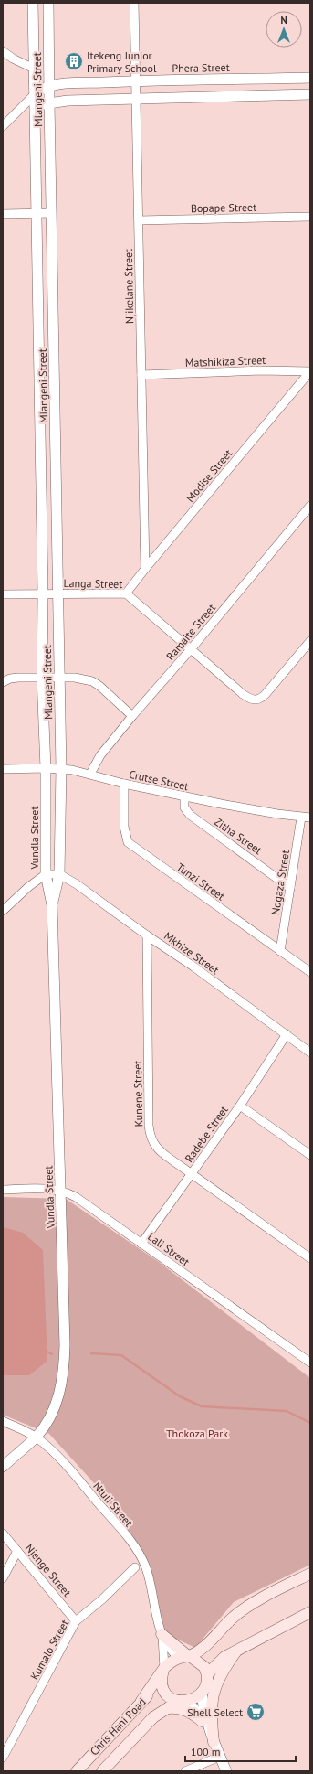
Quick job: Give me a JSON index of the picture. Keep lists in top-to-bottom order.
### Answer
{
  "streets": {
    "main road": ["Chris Hani Road"],
    "street": [
      "Phera Street",
      "Mlangeni Street",
      "Bopape Street",
      "Njikelane Street",
      "Matshikiza Street",
      "Modise Street",
      "Langa Street",
      "Ramaite Street",
      "Crutse Street",
      "Zitha Street",
      "Vundla Street",
      "Tunzi Street",
      "Nogaza Street",
      "Mkhize Street",
      "Kunene Street",
      "Radebe Street",
      "Lali Street",
      "Ntuli Street",
      "Njenge Street",
      "Kumalo Street"
    ]
  },
  "crossings": [
    ["Phera Street", "Mlangeni Street"],
    ["Phera Street", "Njikelane Street"],
    ["Mlangeni Street", "Langa Street"],
    ["Mlangeni Street", "Crutse Street"],
    ["Mlangeni Street", "Vundla Street"],
    ["Bopape Street", "Njikelane Street"],
    ["Njikelane Street", "Matshikiza Street"],
    ["Njikelane Street", "Modise Street"],
    ["Matshikiza Street", "Modise Street"],
    ["Modise Street", "Langa Street"],
    ["Langa Street", "Ramaite Street"],
    ["Ramaite Street", "Crutse Street"],
    ["Crutse Street", "Zitha Street"],
    ["Crutse Street", "Vundla Street"],
    ["Crutse Street", "Tunzi Street"],
    ["Crutse Street", "Nogaza Street"],
    ["Zitha Street", "Nogaza Street"],
    ["Vundla Street", "Mkhize Street"],
    ["Vundla Street", "Lali Street"],
    ["Vundla Street", "Ntuli Street"],
    ["Tunzi Street", "Nogaza Street"],
    ["Mkhize Street", "Kunene Street"],
    ["Mkhize Street", "Radebe Street"],
    ["Kunene Street", "Radebe Street"],
    ["Radebe Street", "Lali Street"],
    ["Ntuli Street", "Chris Hani Road"],
    ["Njenge Street", "Kumalo Street"]
  ],
  "parks": ["Thokoza Park"],
  "places": {
    "building": ["Itekeng Junior Primary School"],
    "supermarket": ["Shell Select"]
  },
  "scale_bar": "100 m",
  "north": "top"
}
